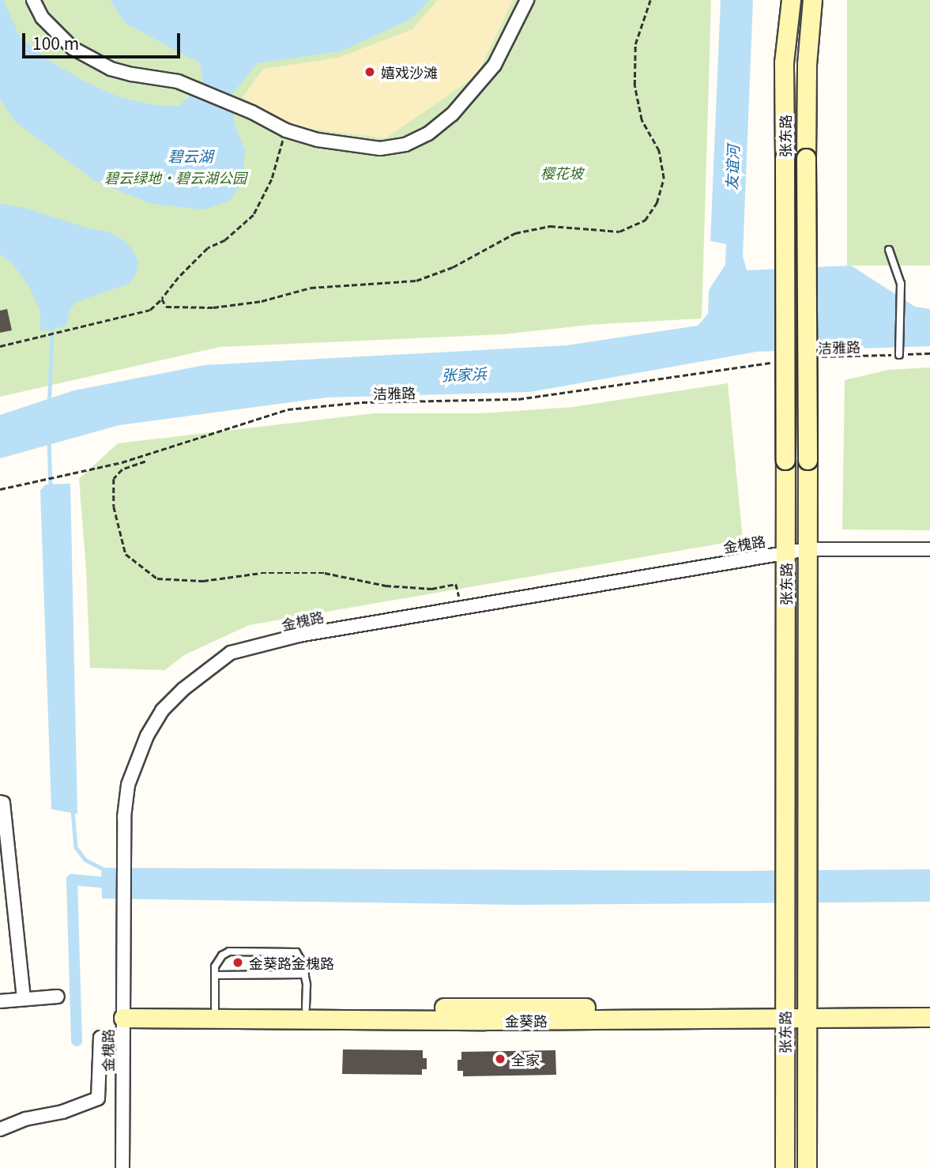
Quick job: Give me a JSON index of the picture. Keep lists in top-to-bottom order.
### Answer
{
  "streets": {
    "main road": ["张东路", "金葵路"],
    "street": ["金槐路"],
    "path": ["洁雅路"]
  },
  "crossings": [
    ["张东路", "金槐路"],
    ["张东路", "金葵路"],
    ["金槐路", "金葵路"]
  ],
  "water": ["碧云湖", "友谊河", "张家浜"],
  "parks": ["樱花坡", "碧云绿地·碧云湖公园"],
  "places": ["嬉戏沙滩", "金葵路金槐路", "全家"],
  "scale_bar": "100 m"
}
